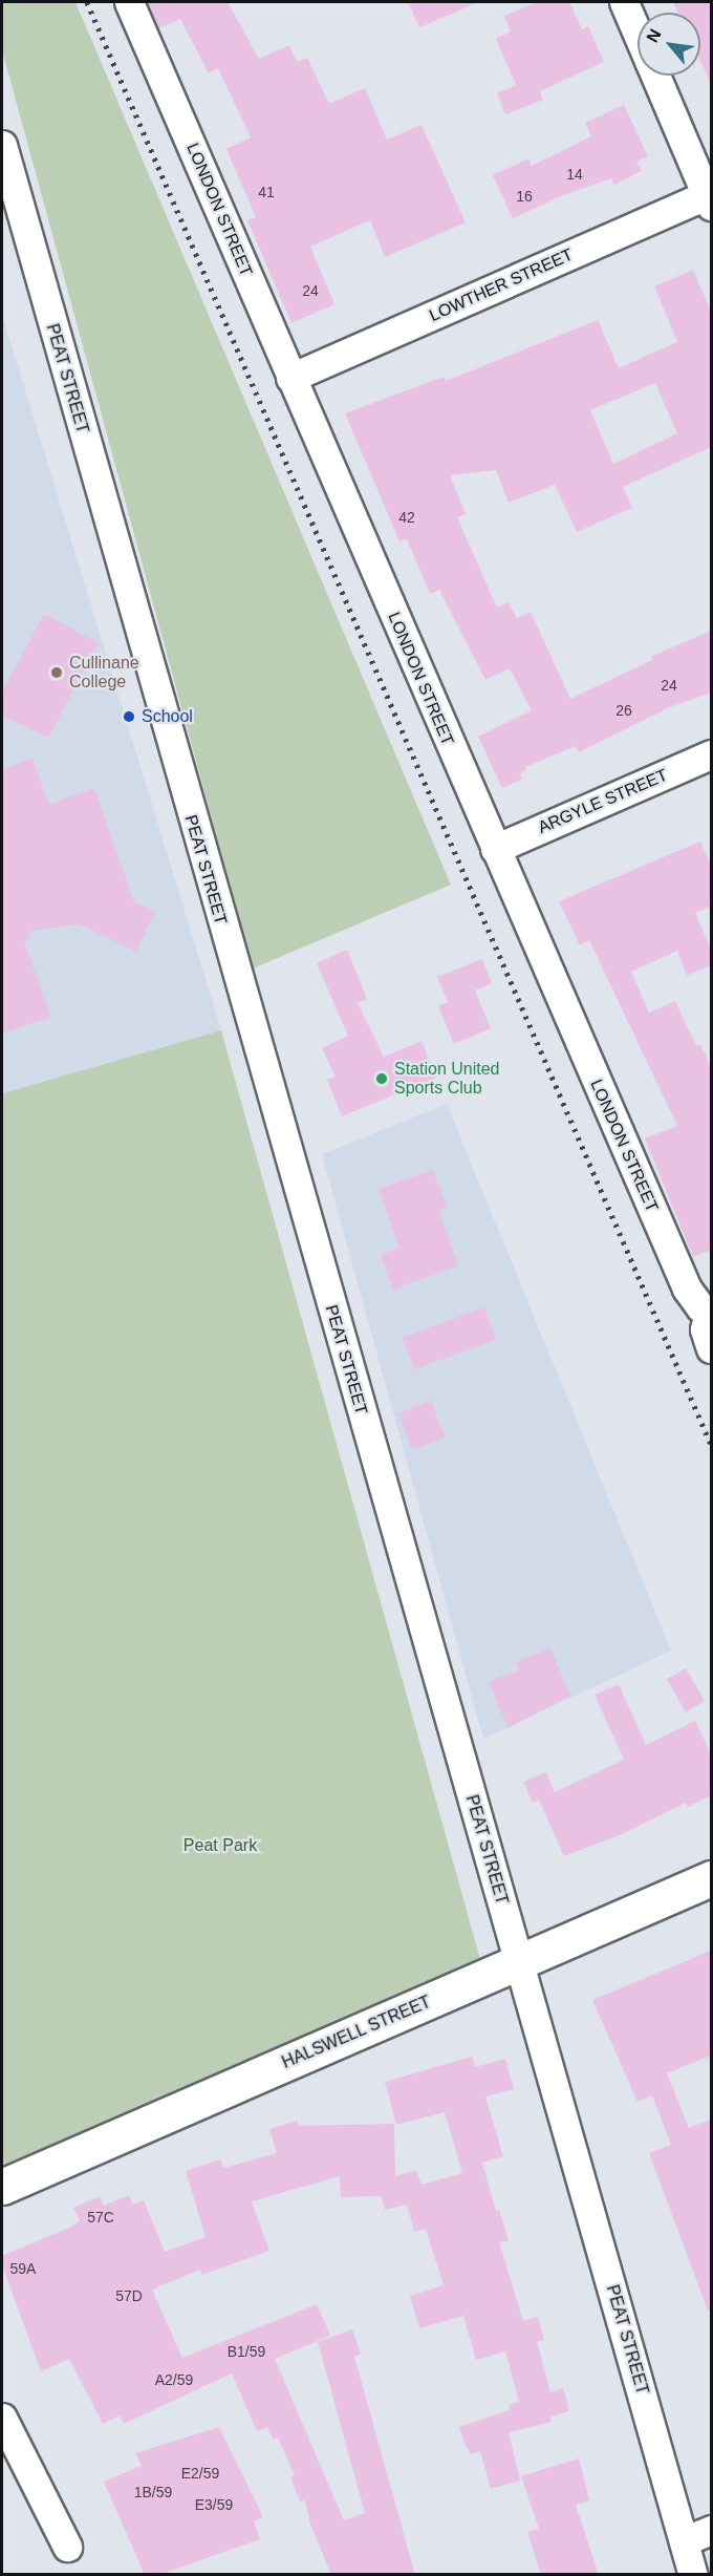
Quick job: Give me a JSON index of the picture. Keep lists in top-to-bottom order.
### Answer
{
  "streets": {
    "street": [
      "LONDON STREET",
      "LOWTHER STREET",
      "PEAT STREET",
      "ARGYLE STREET",
      "HALSWELL STREET"
    ]
  },
  "crossings": [
    ["LONDON STREET", "LOWTHER STREET"],
    ["LONDON STREET", "ARGYLE STREET"],
    ["PEAT STREET", "HALSWELL STREET"]
  ],
  "parks": ["Peat Park"],
  "places": ["Cullinane College", "School", "Station United Sports Club"],
  "house_numbers": [
    "14",
    "41",
    "16",
    "24",
    "42",
    "24",
    "26",
    "57C",
    "59A",
    "57D",
    "B1/59",
    "A2/59",
    "E2/59",
    "1B/59",
    "E3/59"
  ],
  "north": "top left"
}
